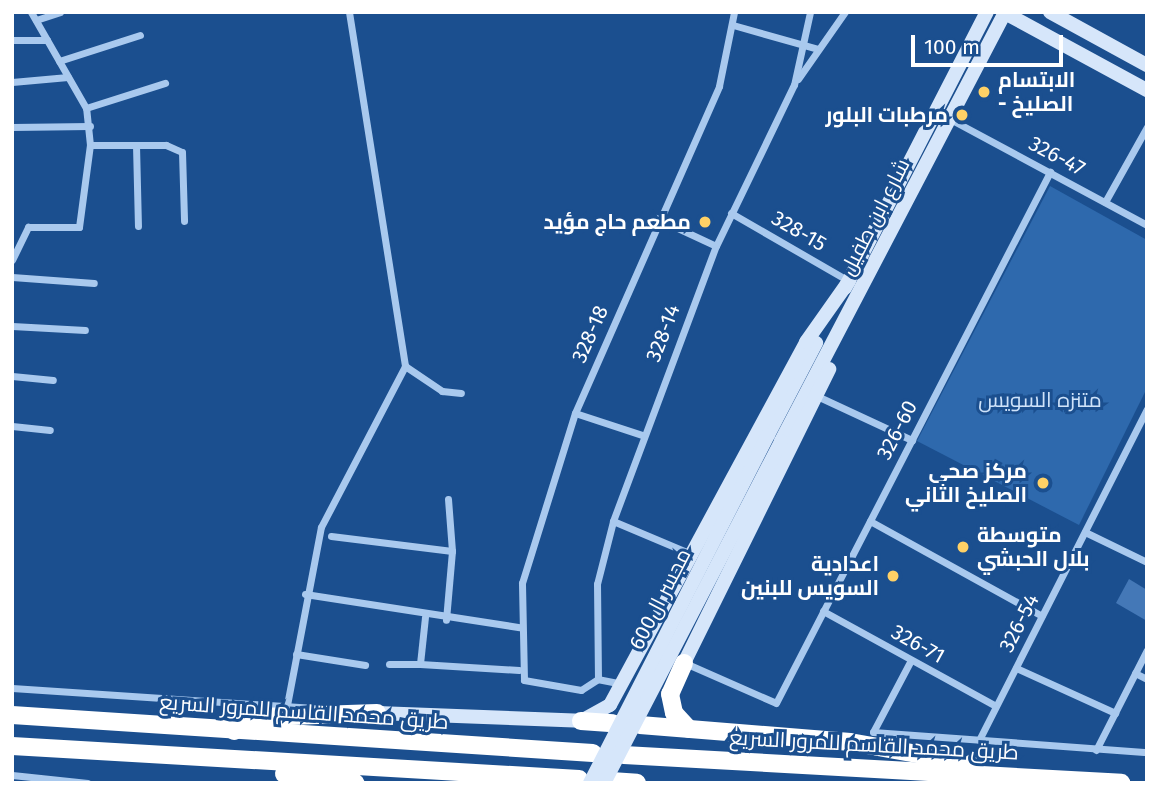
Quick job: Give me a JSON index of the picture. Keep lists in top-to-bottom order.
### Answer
{
  "streets": {
    "highway": ["طريق محمد القاسم للمرور السريع"],
    "street": [
      "326-47",
      "شارع ابن طفيل",
      "328-15",
      "328-14",
      "328-18",
      "326-60",
      "مجسر ال600",
      "326-54",
      "326-71"
    ]
  },
  "crossings": [
    ["326-47", "شارع ابن طفيل"],
    ["326-47", "326-60"],
    ["شارع ابن طفيل", "328-15"],
    ["شارع ابن طفيل", "مجسر ال600"],
    ["328-15", "328-14"],
    ["328-14", "328-18"],
    ["326-60", "326-71"],
    ["326-54", "326-71"]
  ],
  "parks": ["متنزه السويس"],
  "places": [
    "الابتسام - الصليخ",
    "مرطبات البلور",
    "مطعم حاج مؤيد",
    "مركز صحي الصليخ الثاني",
    "متوسطة بلال الحبشي",
    "اعدادية السويس للبنين"
  ],
  "scale_bar": "100 m"
}
